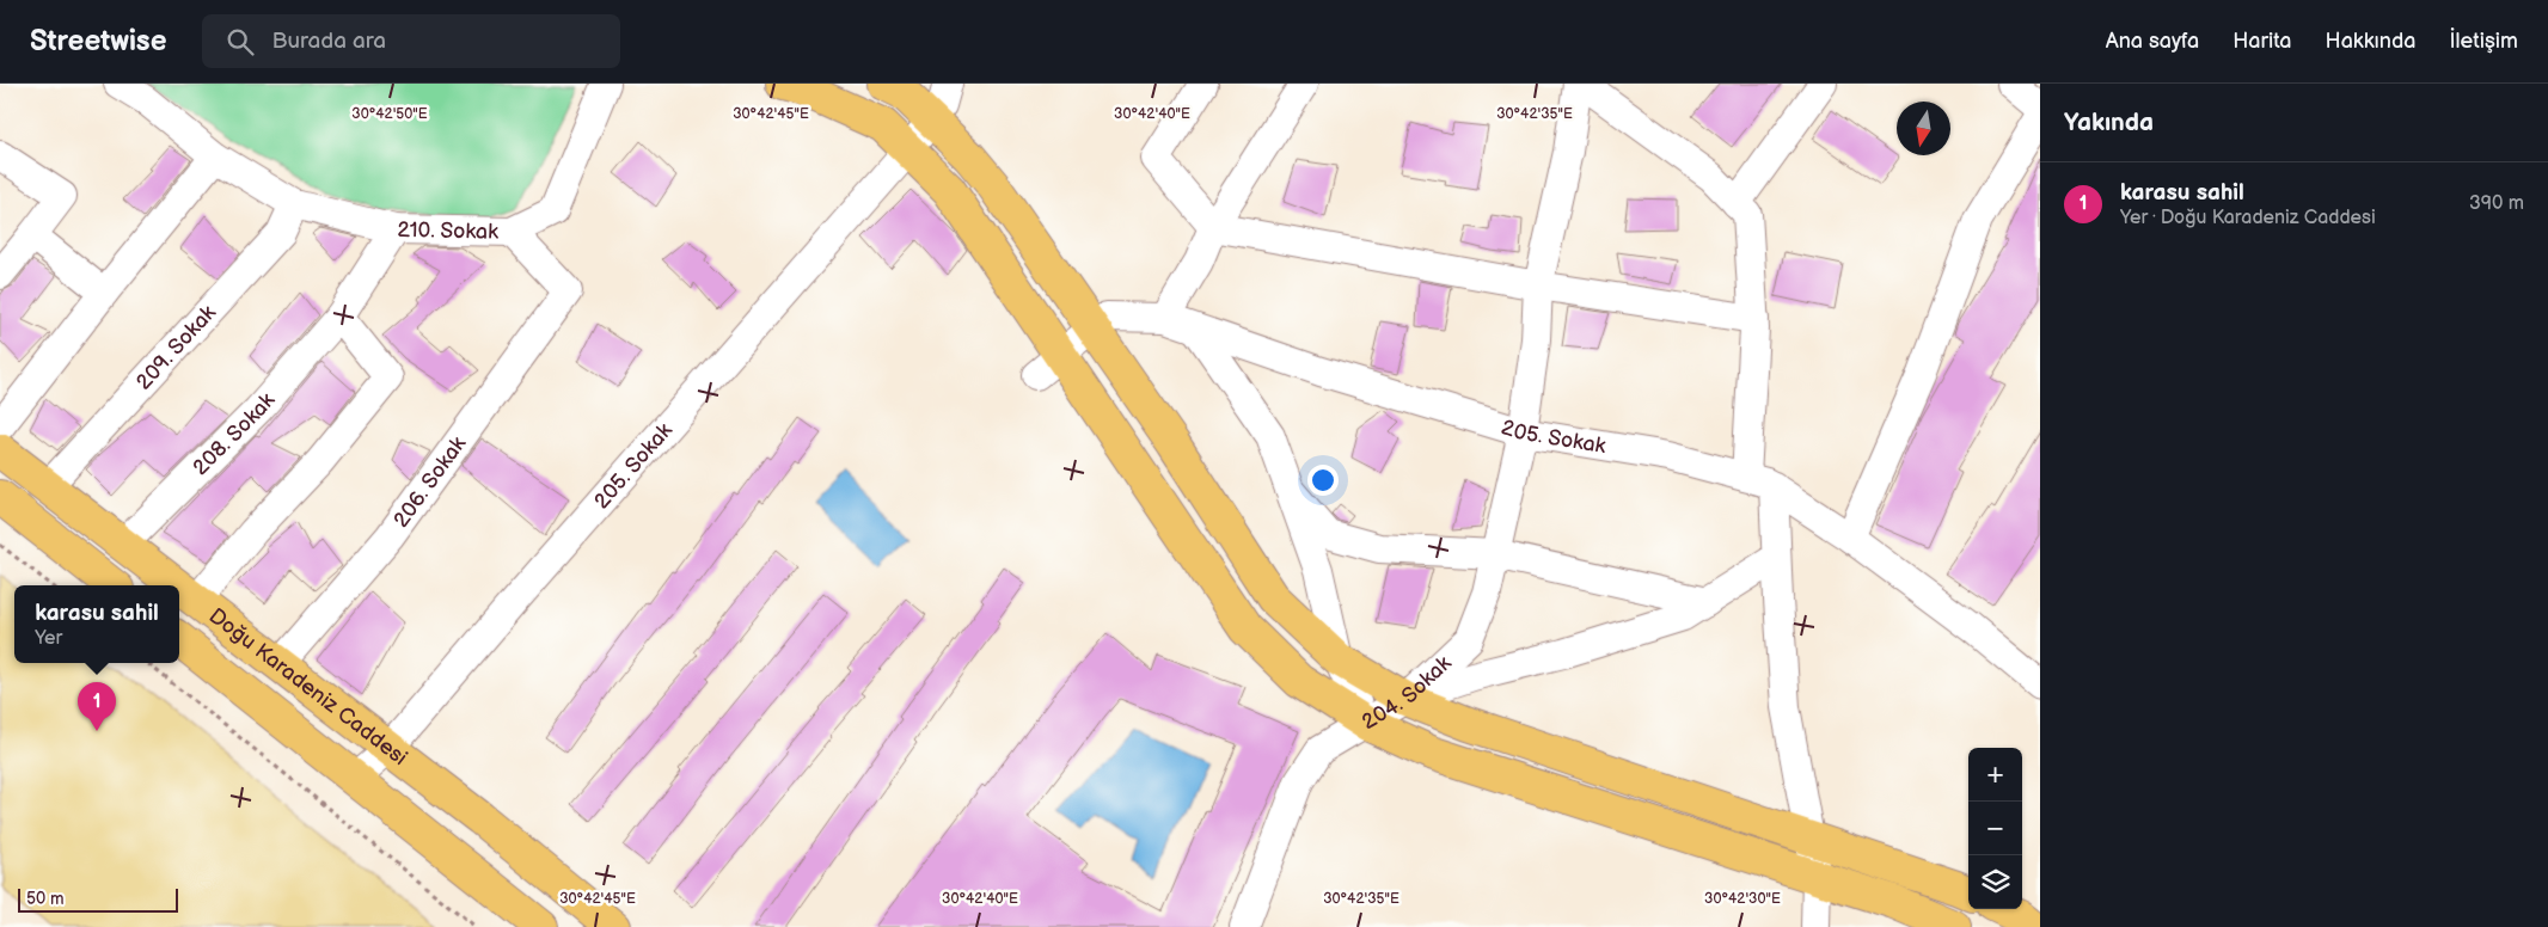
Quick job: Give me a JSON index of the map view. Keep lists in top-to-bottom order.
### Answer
{
  "streets": {
    "main road": ["Doğu Karadeniz Caddesi"],
    "street": [
      "210. Sokak",
      "209. Sokak",
      "208. Sokak",
      "205. Sokak",
      "206. Sokak",
      "204. Sokak"
    ]
  },
  "crossings": [
    ["210. Sokak", "209. Sokak"],
    ["210. Sokak", "208. Sokak"],
    ["210. Sokak", "206. Sokak"],
    ["209. Sokak", "Doğu Karadeniz Caddesi"],
    ["208. Sokak", "Doğu Karadeniz Caddesi"],
    ["205. Sokak", "Doğu Karadeniz Caddesi"],
    ["205. Sokak", "204. Sokak"],
    ["206. Sokak", "Doğu Karadeniz Caddesi"]
  ],
  "scale_bar": "50 m",
  "north": "bottom",
  "page": {
    "header": "Streetwise",
    "search": "Burada ara",
    "nav": [
      "Ana sayfa",
      "Harita",
      "Hakkında",
      "İletişim"
    ],
    "heading": "Yakında",
    "list": [
      {
        "mark": "1",
        "name": "karasu sahil",
        "note": "Yer · Doğu Karadeniz Caddesi",
        "value": "390 m"
      }
    ],
    "popup": ["karasu sahil", "Yer"],
    "pins": "1",
    "map_buttons": ["+", "−"],
    "scale": "50 m"
  },
  "coordinates": [
    "30°42'50\"E",
    "30°42'45\"E",
    "30°42'40\"E",
    "30°42'35\"E",
    "30°42'30\"E"
  ]
}
